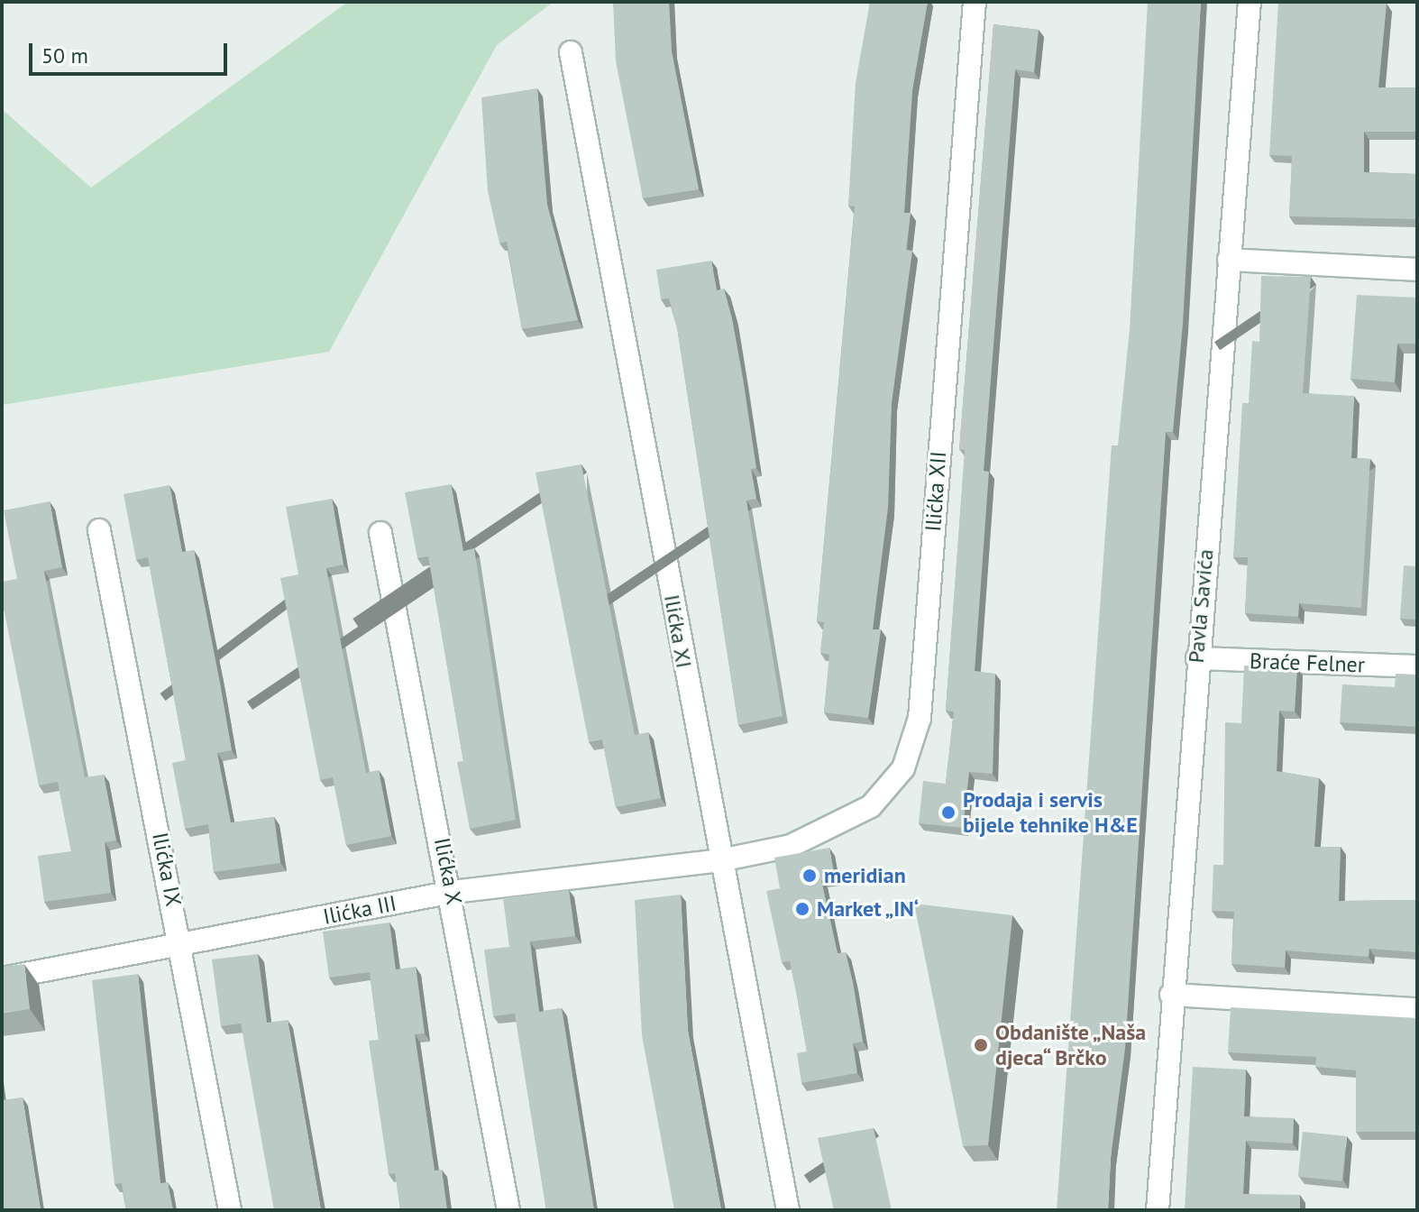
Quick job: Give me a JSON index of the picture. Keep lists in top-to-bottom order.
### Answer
{
  "streets": {
    "street": [
      "Ilićka XII",
      "Pavla Savića",
      "Ilićka XI",
      "Braće Felner",
      "Ilićka IX",
      "Ilićka X",
      "Ilićka III"
    ]
  },
  "crossings": [
    ["Ilićka XII", "Ilićka XI"],
    ["Ilićka XII", "Ilićka III"],
    ["Pavla Savića", "Braće Felner"],
    ["Ilićka XI", "Ilićka III"],
    ["Ilićka IX", "Ilićka III"],
    ["Ilićka X", "Ilićka III"]
  ],
  "places": [
    "Prodaja i servis bijele tehnike H&E",
    "meridian",
    "Market „IN‘",
    "Obdanište „Naša djeca“ Brčko"
  ],
  "scale_bar": "50 m"
}
